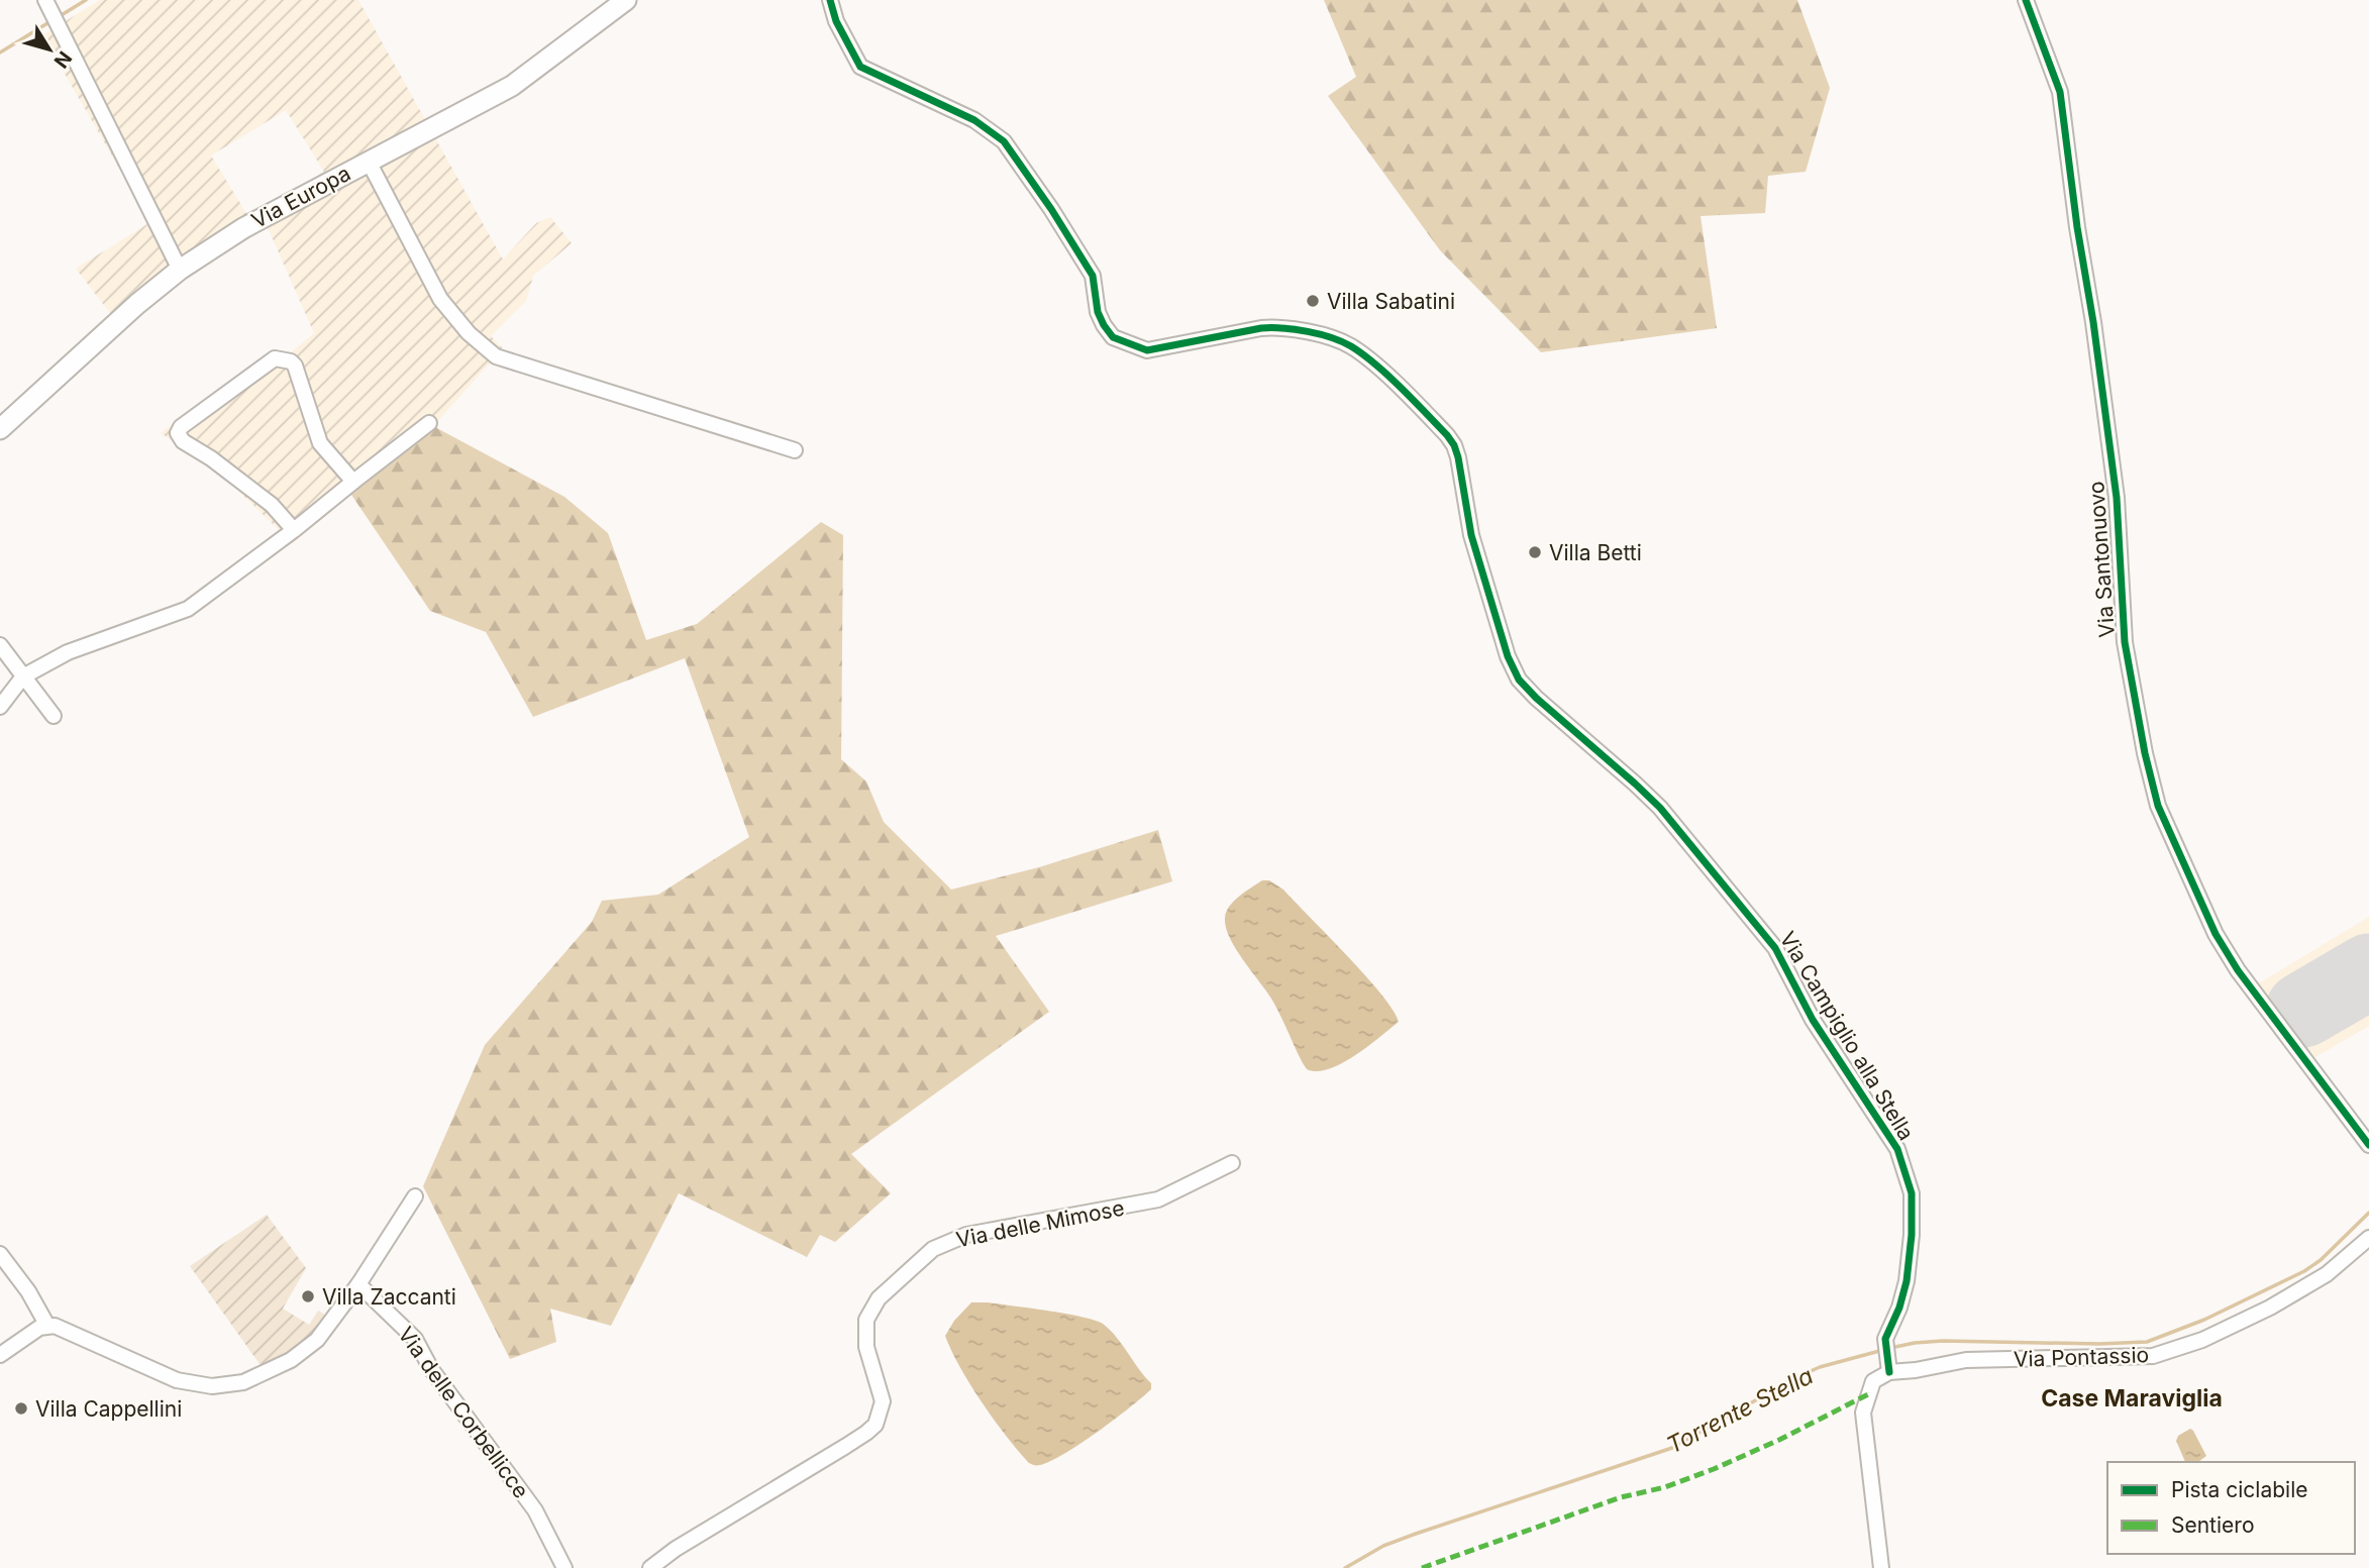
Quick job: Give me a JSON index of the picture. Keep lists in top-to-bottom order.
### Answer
{
  "streets": {
    "main road": ["Via Europa"],
    "street": [
      "Via Santonuovo",
      "Via Campiglio alla Stella",
      "Via delle Mimose",
      "Via Pontassio",
      "Via delle Corbellicce"
    ]
  },
  "crossings": [
    ["Via Campiglio alla Stella", "Via Pontassio"]
  ],
  "districts": ["Case Maraviglia"],
  "water": ["Torrente Stella"],
  "places": [
    "Villa Sabatini",
    "Villa Betti",
    "Villa Zaccanti",
    "Villa Cappellini"
  ],
  "legend": ["Pista ciclabile", "Sentiero"],
  "north": "bottom right"
}
